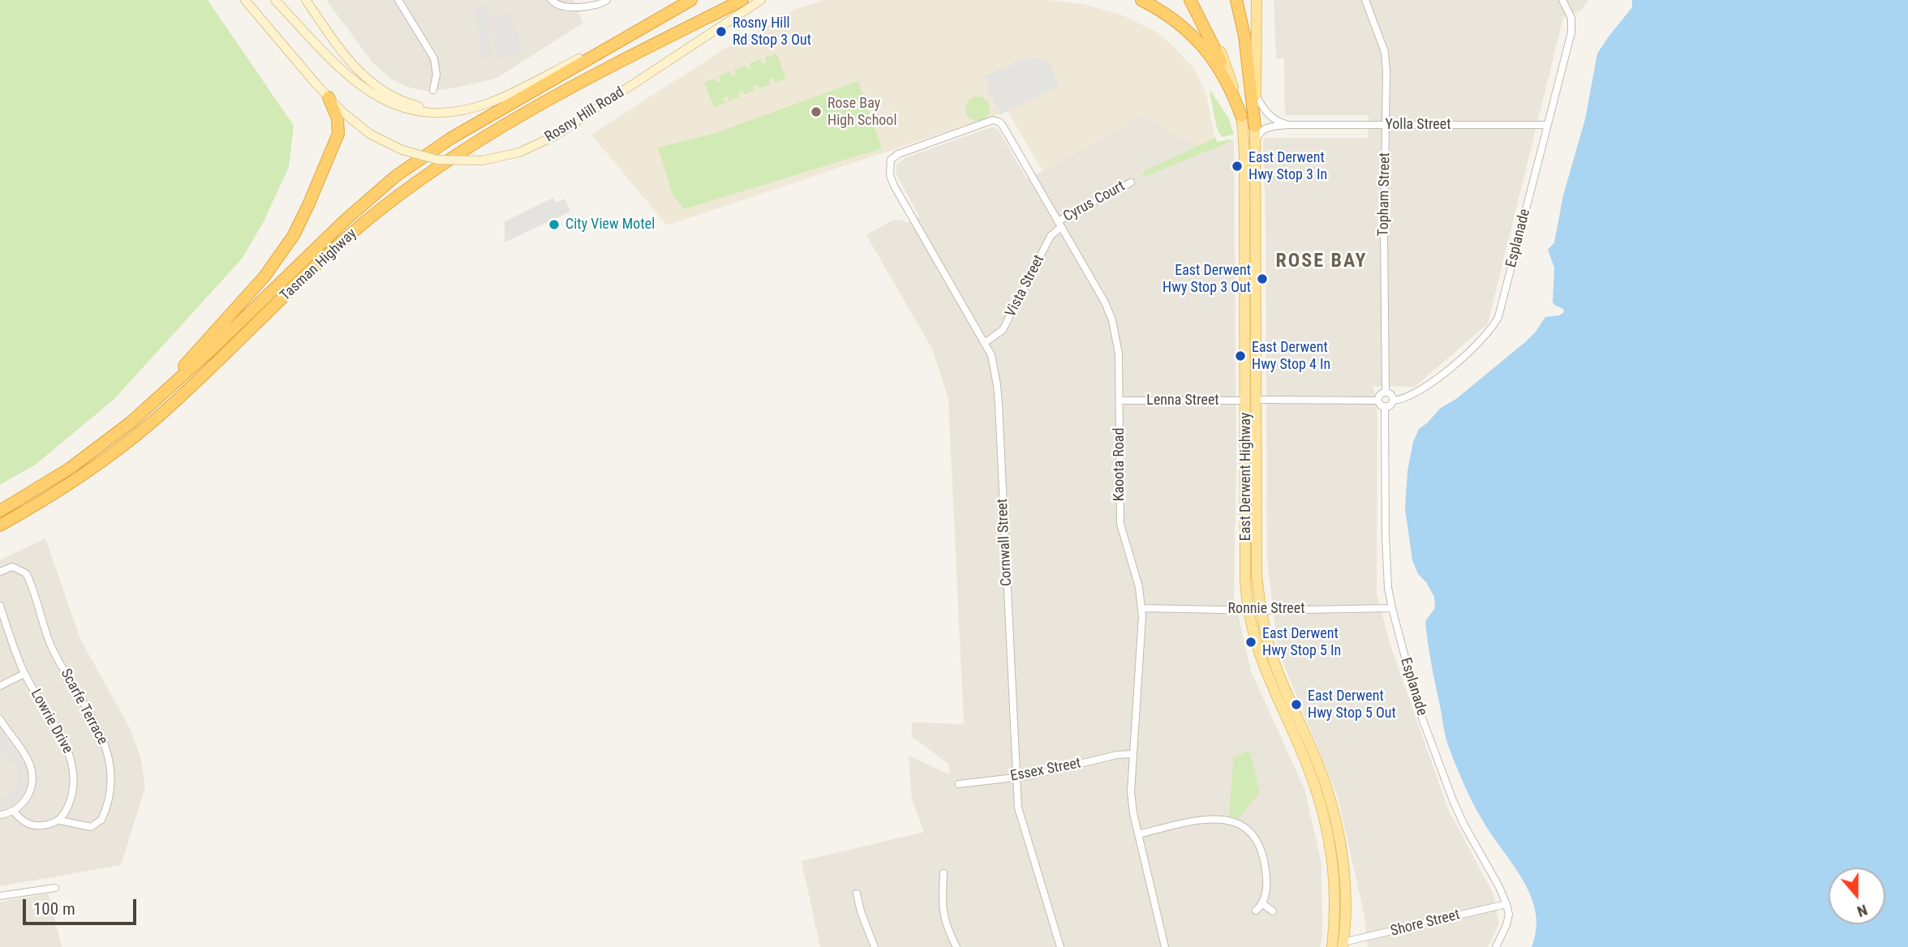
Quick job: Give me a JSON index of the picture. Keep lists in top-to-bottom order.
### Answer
{
  "streets": {
    "highway": ["Tasman Highway"],
    "main road": ["Rosny Hill Road", "East Derwent Highway"],
    "street": [
      "Yolla Street",
      "Topham Street",
      "Cyrus Court",
      "Esplanade",
      "Vista Street",
      "Lenna Street",
      "Kaoota Road",
      "Cornwall Street",
      "Ronnie Street",
      "Scarfe Terrace",
      "Lowrie Drive",
      "Essex Street",
      "Shore Street"
    ]
  },
  "crossings": [
    ["Yolla Street", "Topham Street"],
    ["Yolla Street", "Esplanade"],
    ["Yolla Street", "East Derwent Highway"],
    ["Topham Street", "Esplanade"],
    ["Topham Street", "Lenna Street"],
    ["Cyrus Court", "Vista Street"],
    ["Cyrus Court", "Kaoota Road"],
    ["Esplanade", "Lenna Street"],
    ["Esplanade", "Ronnie Street"],
    ["Esplanade", "Shore Street"],
    ["Vista Street", "Kaoota Road"],
    ["Vista Street", "Cornwall Street"],
    ["Lenna Street", "Kaoota Road"],
    ["Lenna Street", "East Derwent Highway"],
    ["Kaoota Road", "Cornwall Street"],
    ["Kaoota Road", "Ronnie Street"],
    ["Kaoota Road", "Essex Street"],
    ["East Derwent Highway", "Ronnie Street"],
    ["East Derwent Highway", "Shore Street"],
    ["Cornwall Street", "Essex Street"],
    ["Scarfe Terrace", "Lowrie Drive"]
  ],
  "districts": ["ROSE BAY"],
  "places": [
    "Rosny Hill Rd Stop 3 Out",
    "Rose Bay High School",
    "East Derwent Hwy Stop 3 In",
    "City View Motel",
    "East Derwent Hwy Stop 3 Out",
    "East Derwent Hwy Stop 4 In",
    "East Derwent Hwy Stop 5 In",
    "East Derwent Hwy Stop 5 Out"
  ],
  "scale_bar": "100 m",
  "north": "bottom"
}
